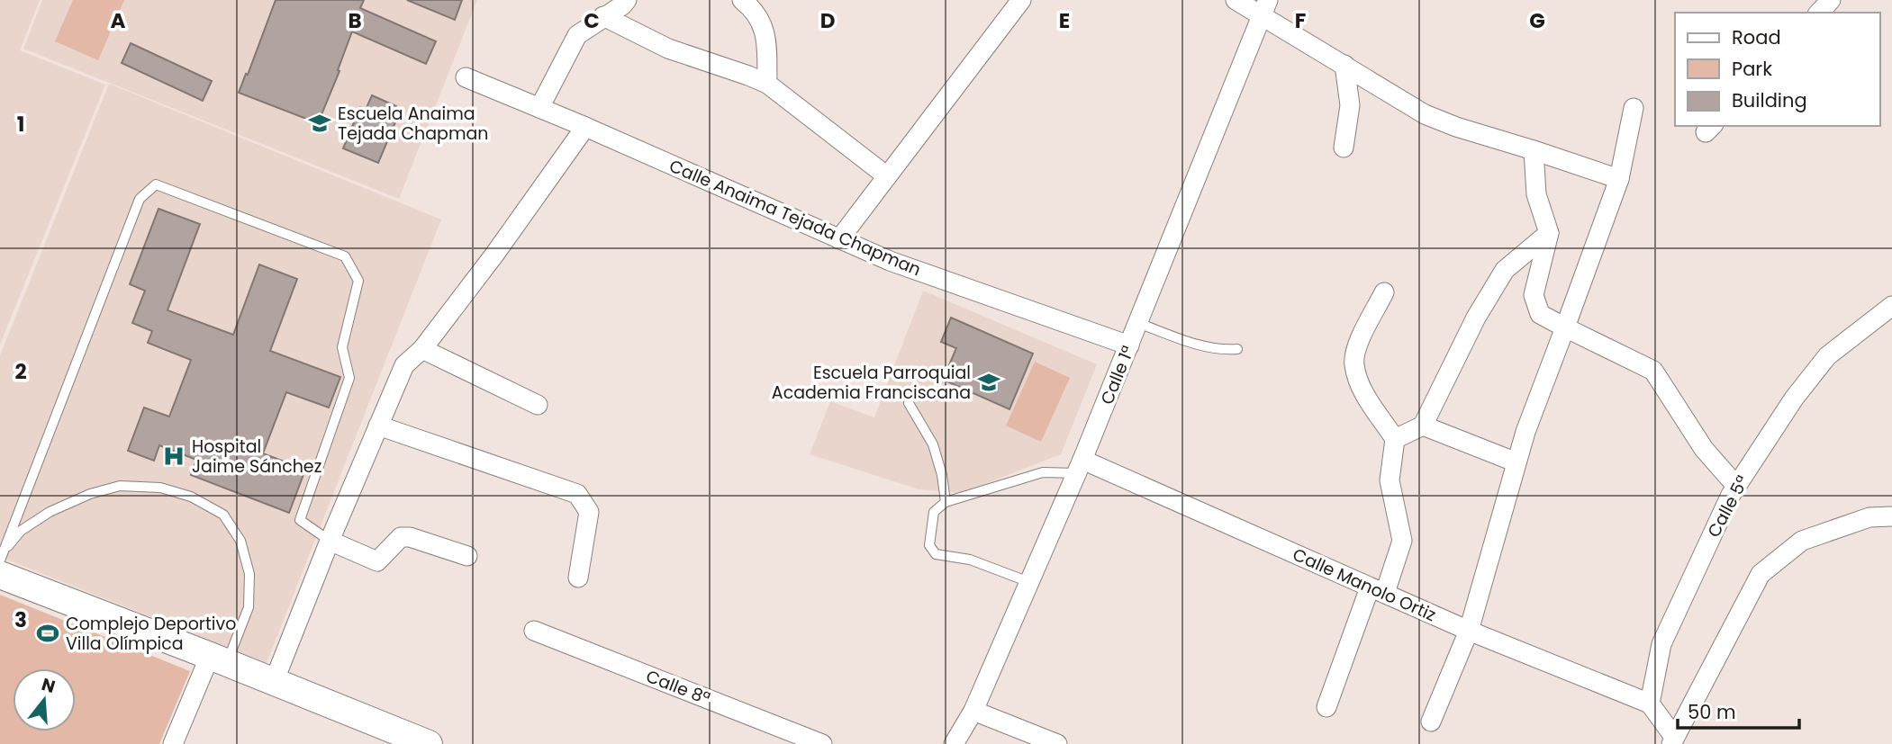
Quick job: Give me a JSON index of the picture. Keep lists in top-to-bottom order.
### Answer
{
  "streets": {
    "street": [
      "Calle Anaima Tejada Chapman",
      "Calle 1ª",
      "Calle 5ª",
      "Calle Manolo Ortiz",
      "Calle 8ª"
    ]
  },
  "crossings": [
    ["Calle Anaima Tejada Chapman", "Calle 1ª"],
    ["Calle 1ª", "Calle Manolo Ortiz"],
    ["Calle 5ª", "Calle Manolo Ortiz"]
  ],
  "places": {
    "school or university": ["Escuela Anaima Tejada Chapman", "Escuela Parroquial Academia Franciscana"],
    "hospital": ["Hospital Jaime Sánchez"],
    "sports": ["Complejo Deportivo Villa Olímpica"]
  },
  "legend": ["Road", "Park", "Building"],
  "scale_bar": "50 m",
  "north": "top",
  "grid": {
    "columns": [
      "A",
      "B",
      "C",
      "D",
      "E",
      "F",
      "G"
    ],
    "rows": ["1", "2", "3"]
  }
}
